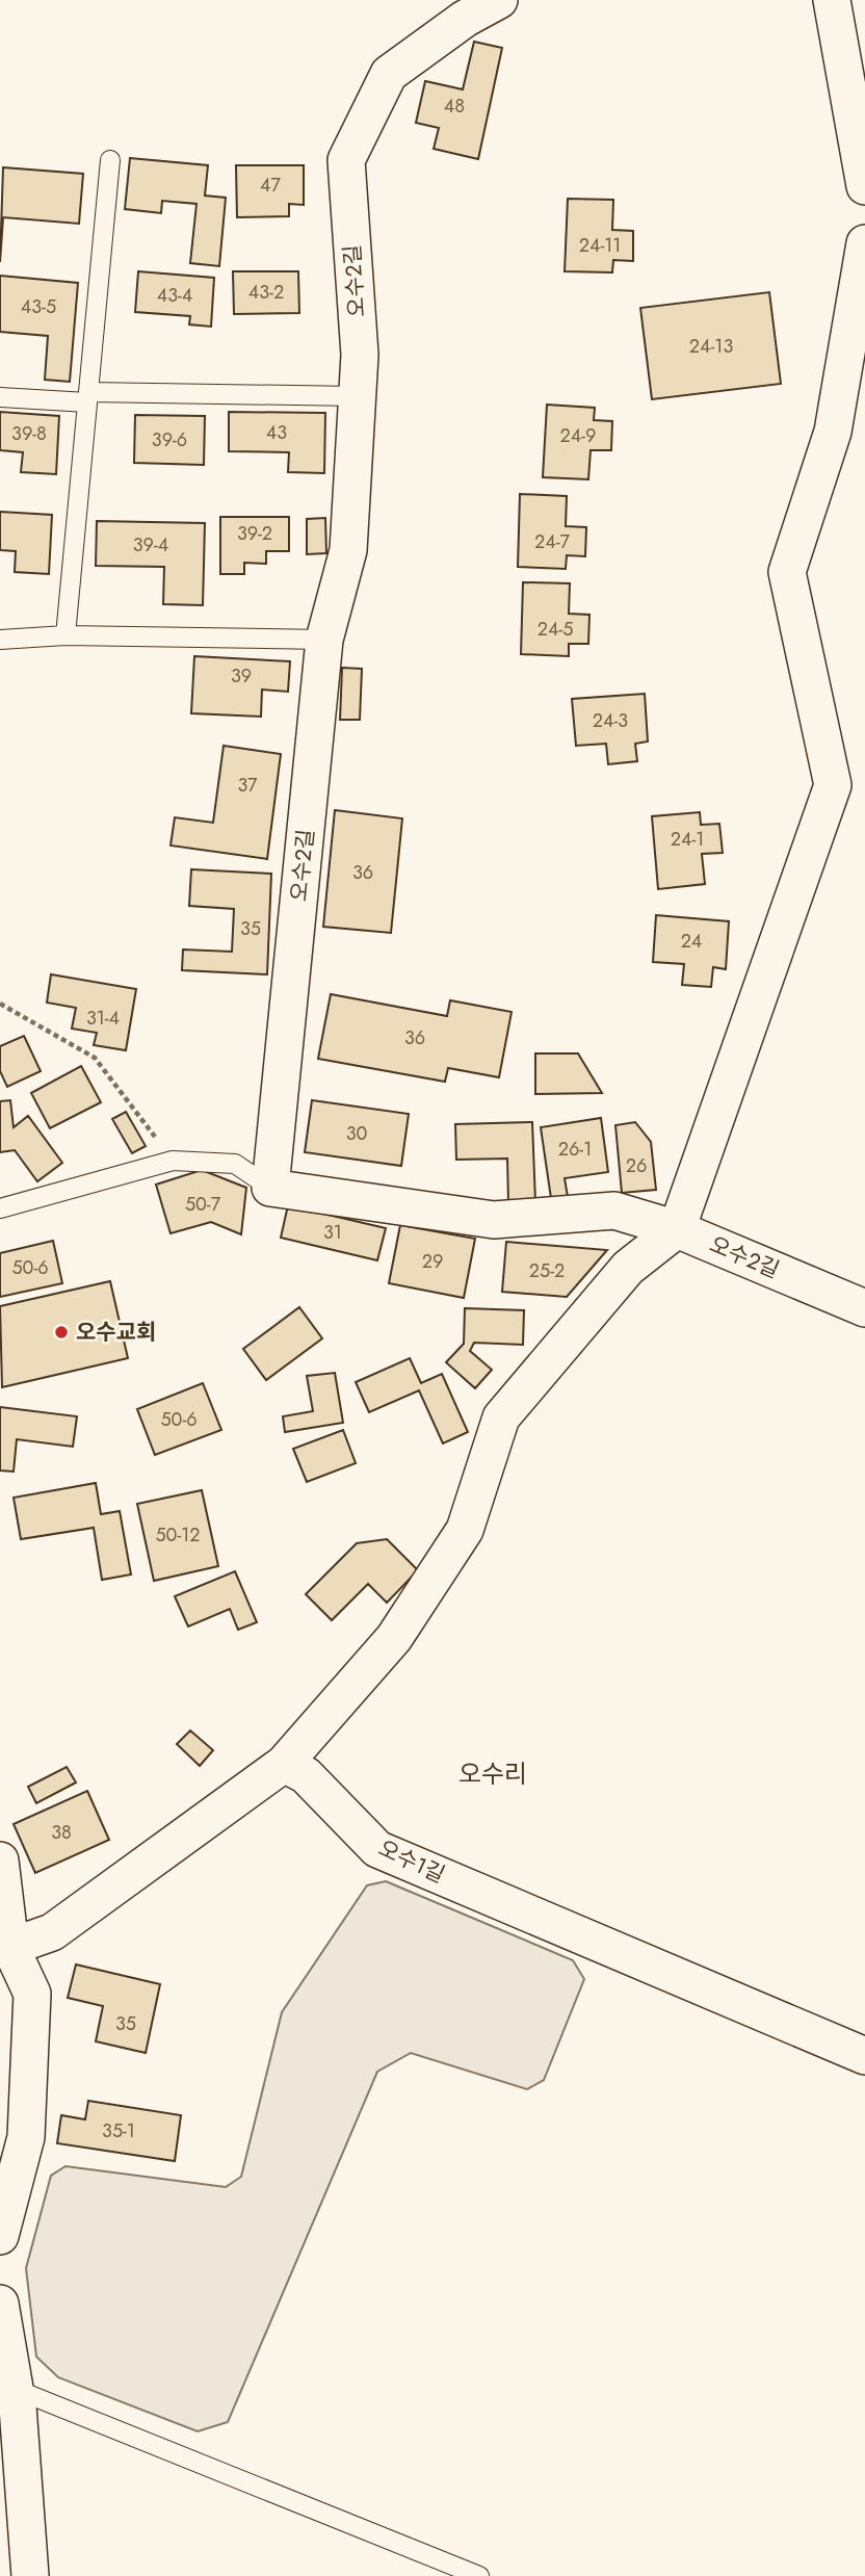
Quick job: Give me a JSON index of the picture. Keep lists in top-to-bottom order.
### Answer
{
  "streets": {
    "street": ["오수2길", "오수1길"]
  },
  "districts": ["오수리"],
  "places": ["오수교회"],
  "house_numbers": [
    "48",
    "47",
    "24-11",
    "43-2",
    "43-4",
    "43-5",
    "24-13",
    "43",
    "39-8",
    "24-9",
    "39-6",
    "39-2",
    "24-7",
    "39-4",
    "24-5",
    "39",
    "24-3",
    "37",
    "24-1",
    "36",
    "35",
    "24",
    "31-4",
    "36",
    "30",
    "26-1",
    "26",
    "50-7",
    "31",
    "29",
    "50-6",
    "25-2",
    "50-6",
    "50-12",
    "38",
    "35",
    "35-1"
  ]
}
